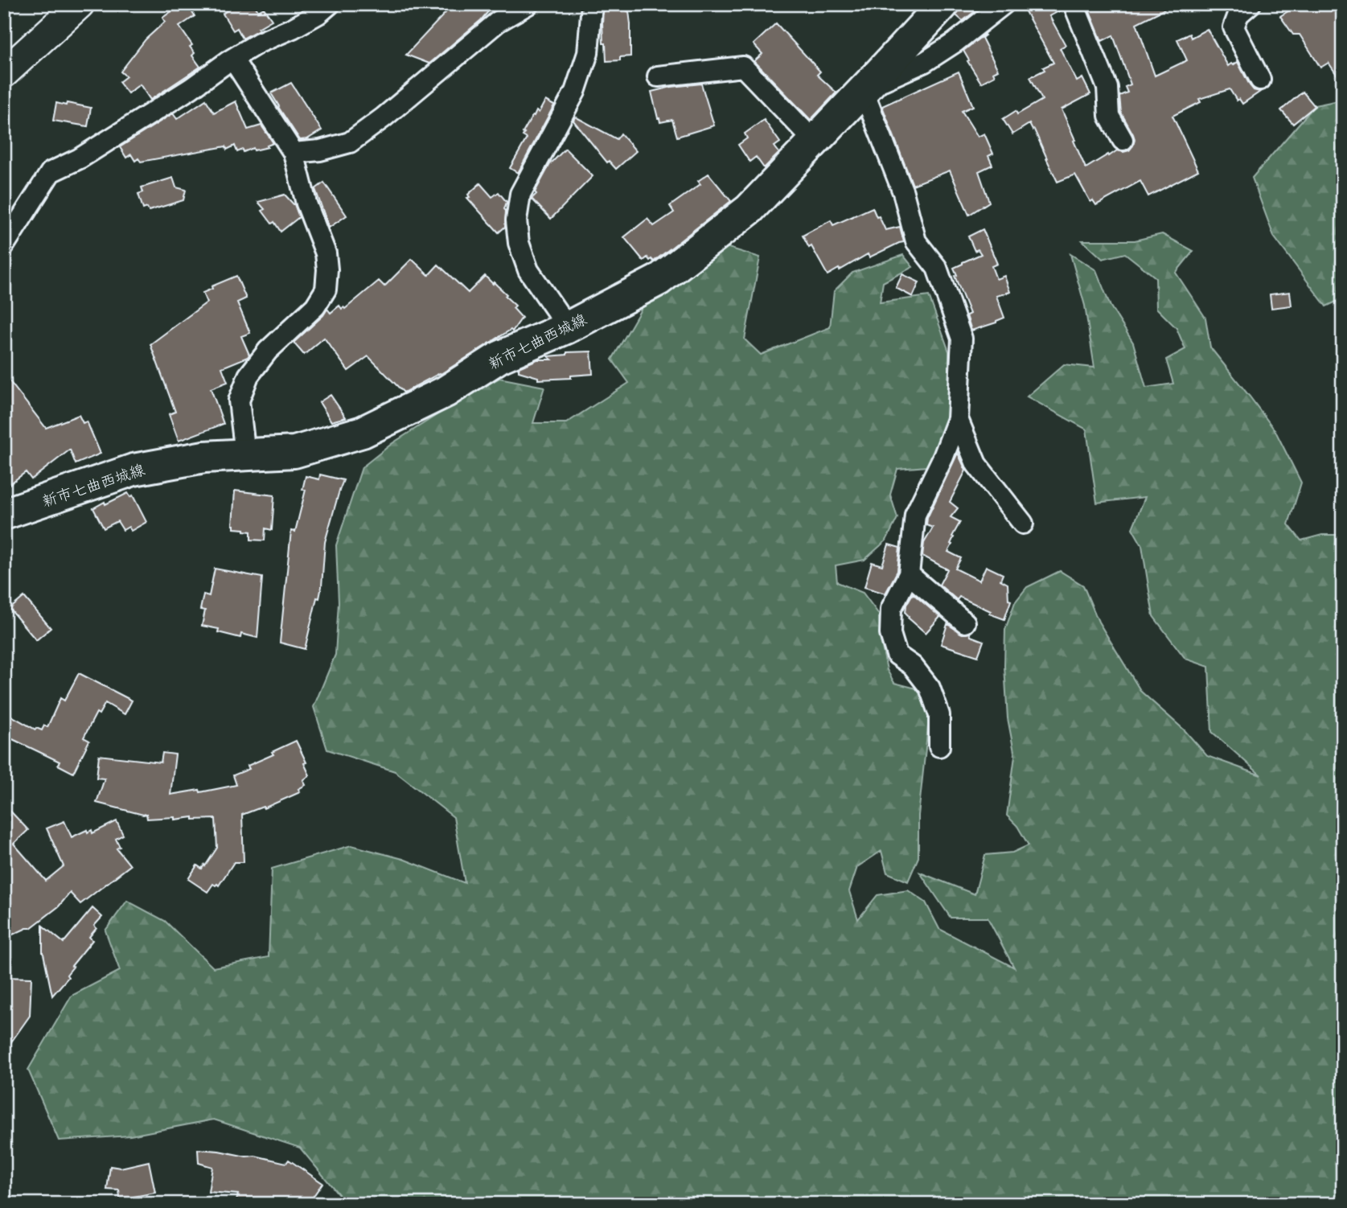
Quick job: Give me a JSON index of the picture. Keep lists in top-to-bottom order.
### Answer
{
  "streets": {
    "main road": ["新市七曲西城線"]
  }
}
